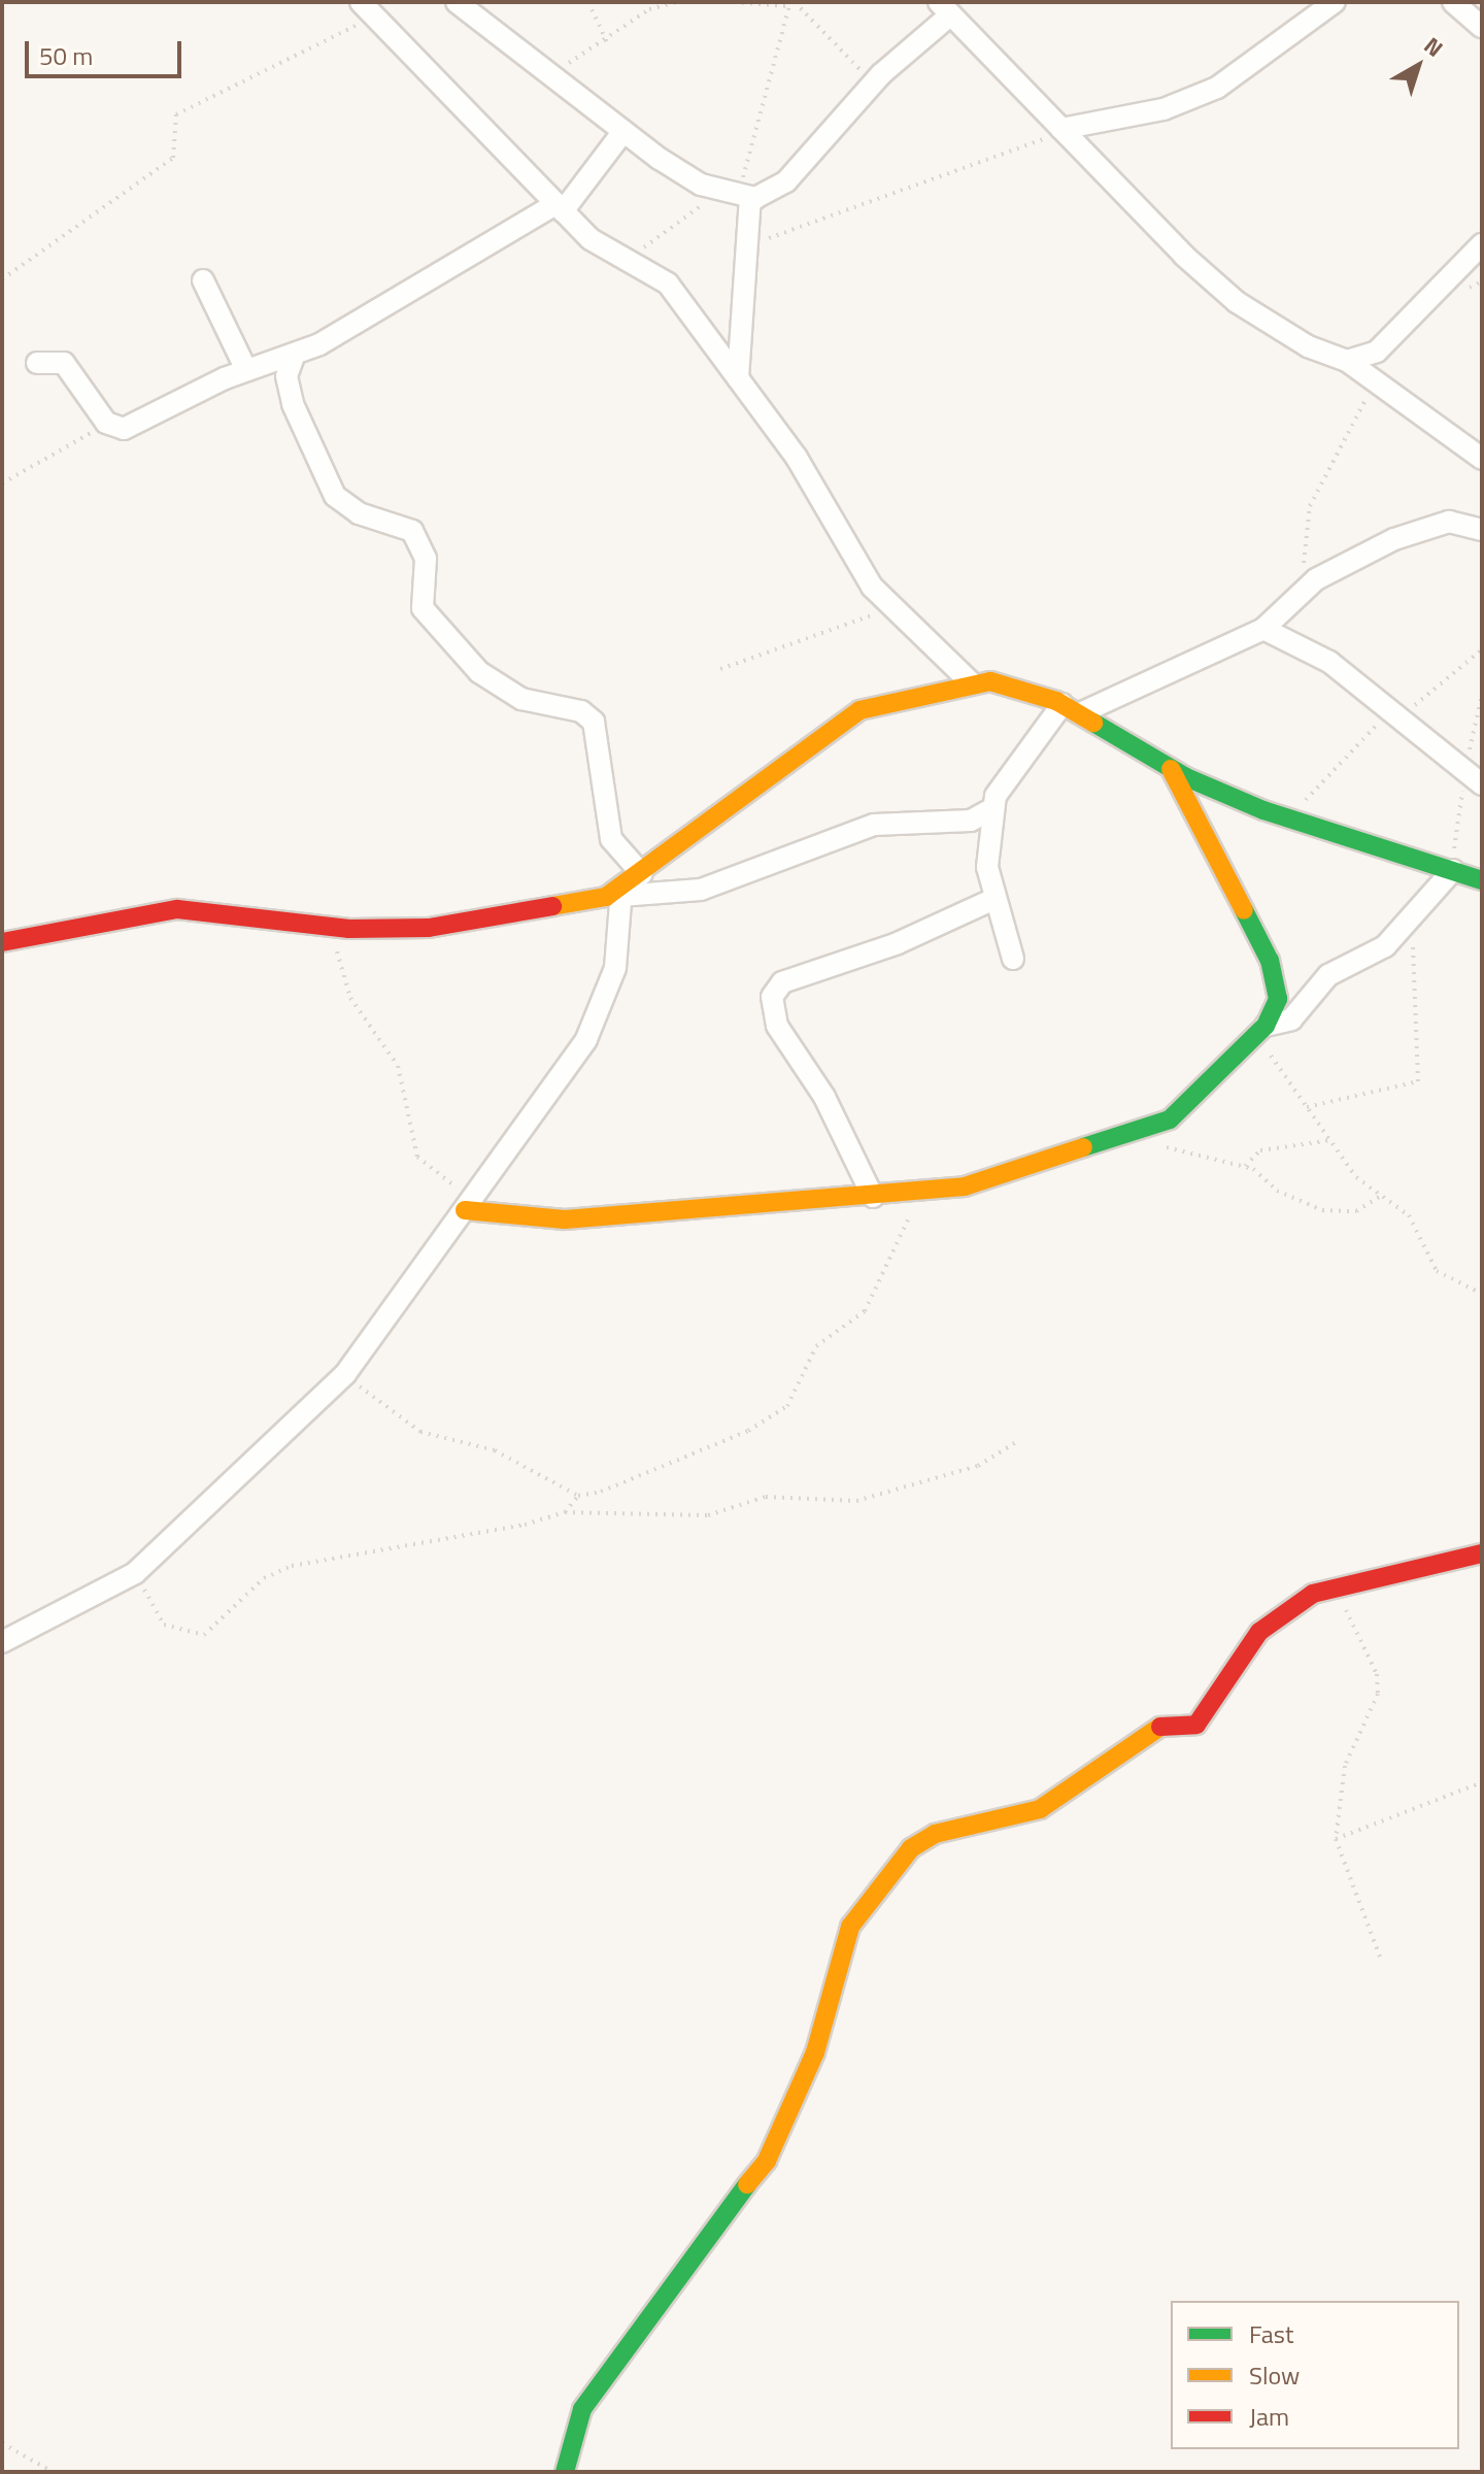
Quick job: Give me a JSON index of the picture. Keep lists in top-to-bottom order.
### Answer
{
  "legend": ["Fast", "Slow", "Jam"],
  "scale_bar": "50 m",
  "north": "top right"
}
